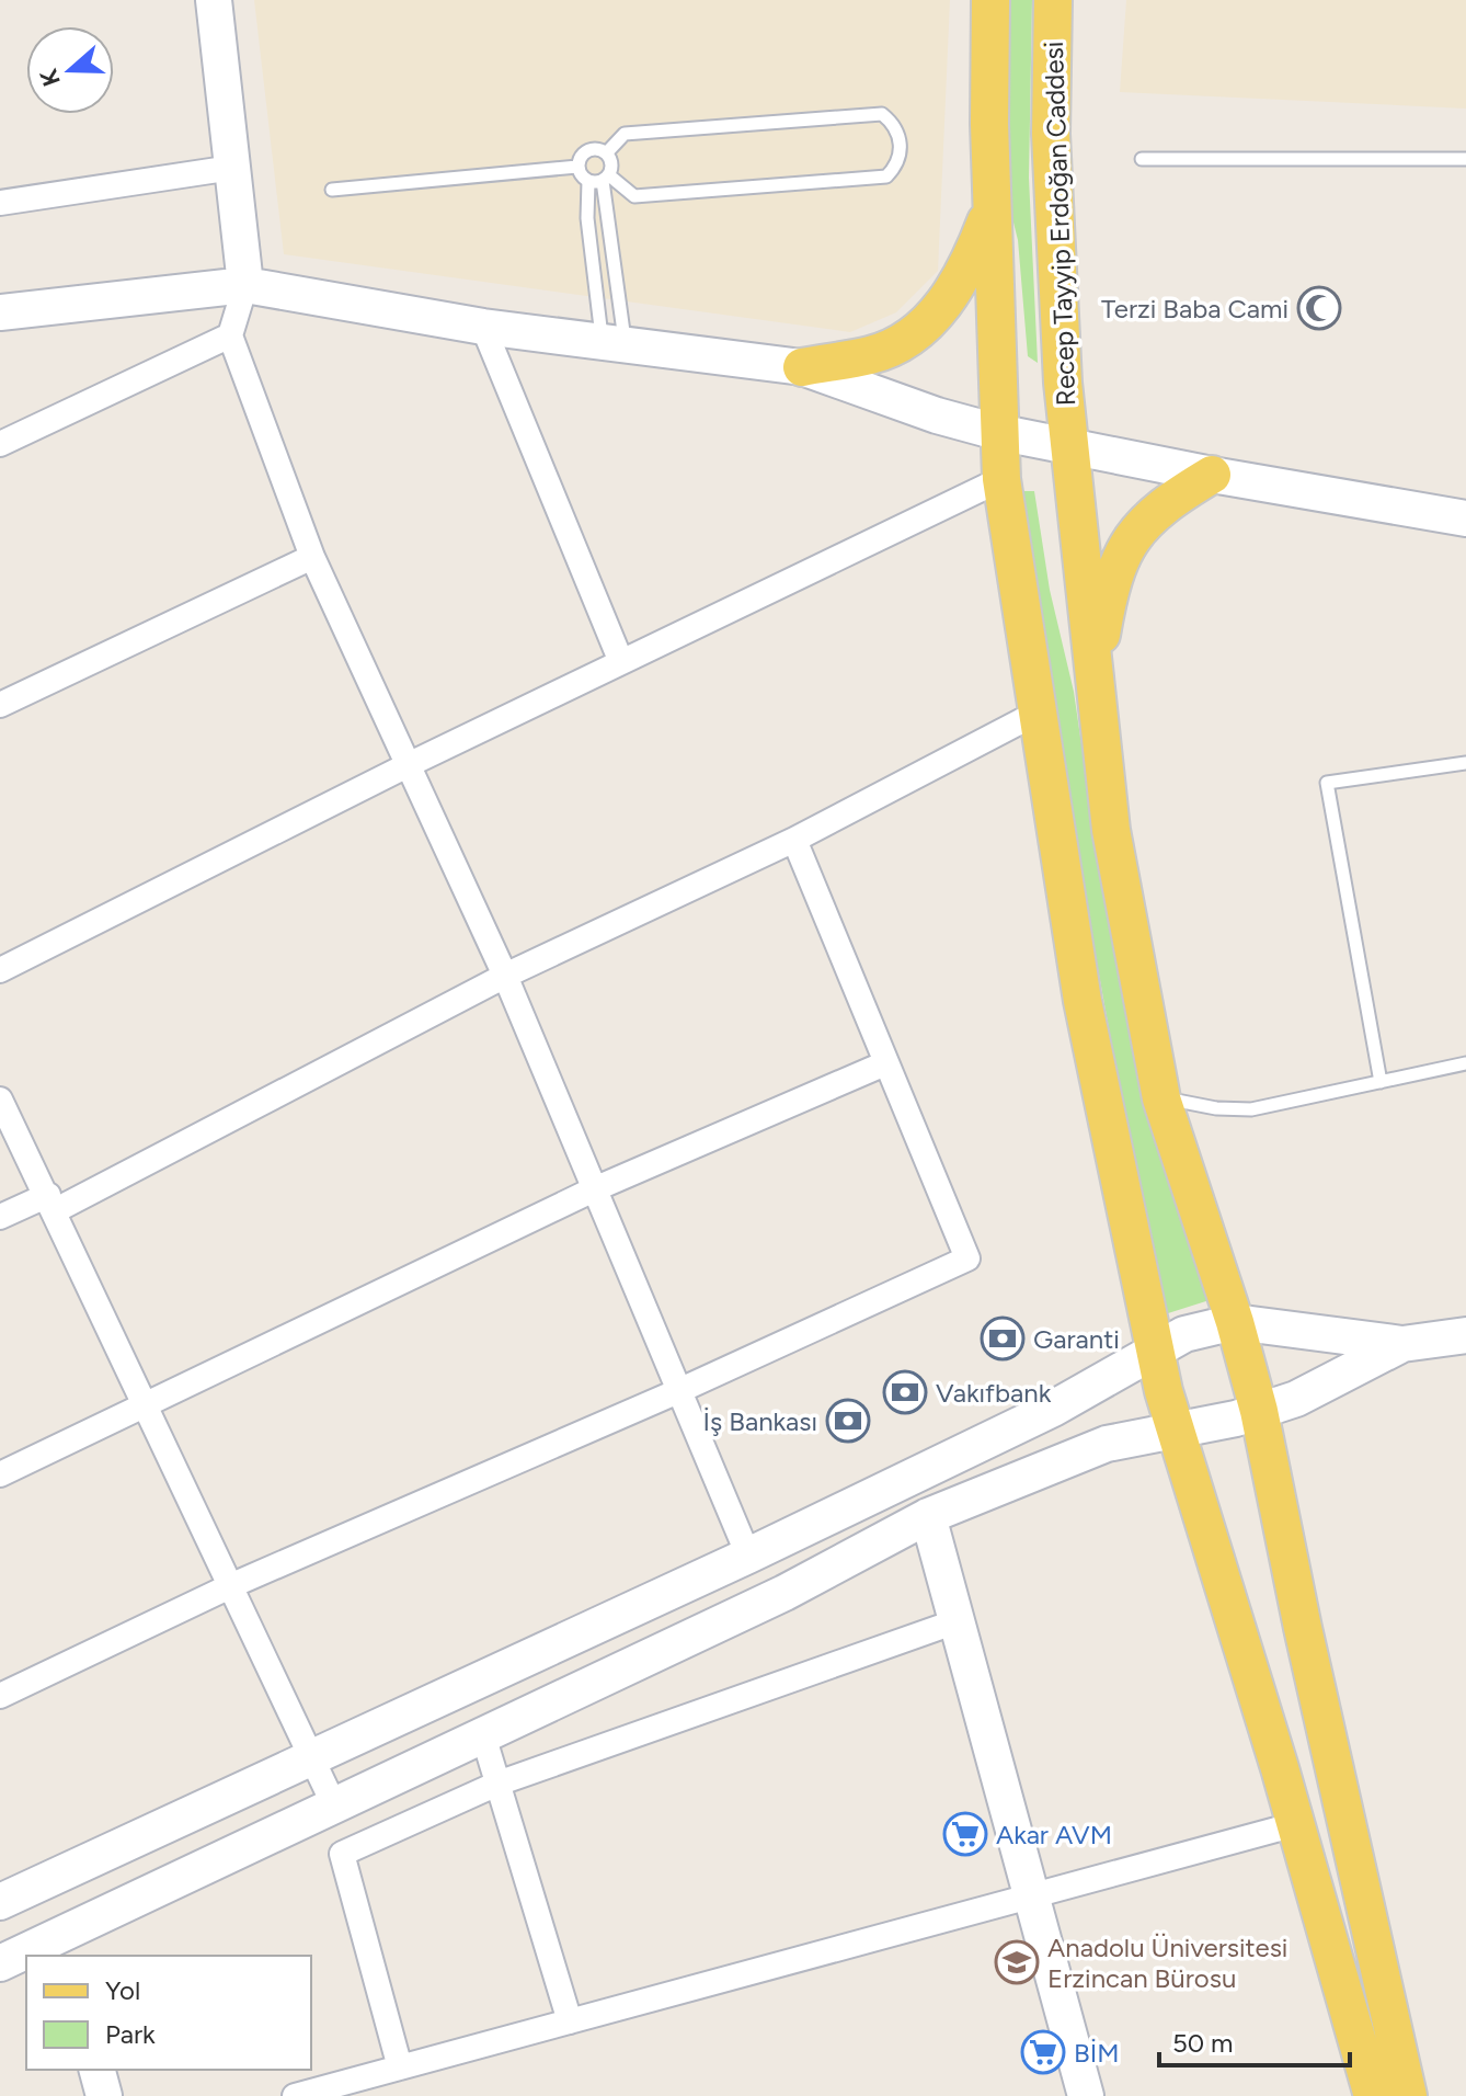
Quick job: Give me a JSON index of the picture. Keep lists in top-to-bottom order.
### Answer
{
  "streets": {
    "main road": ["Recep Tayyip Erdoğan Caddesi"]
  },
  "places": {
    "mosque": ["Terzi Baba Cami"],
    "bank": ["Garanti", "Vakıfbank", "İş Bankası"],
    "supermarket": ["Akar AVM", "BİM"],
    "school or university": ["Anadolu Üniversitesi Erzincan Bürosu"]
  },
  "legend": ["Yol", "Park"],
  "scale_bar": "50 m",
  "north": "left"
}
